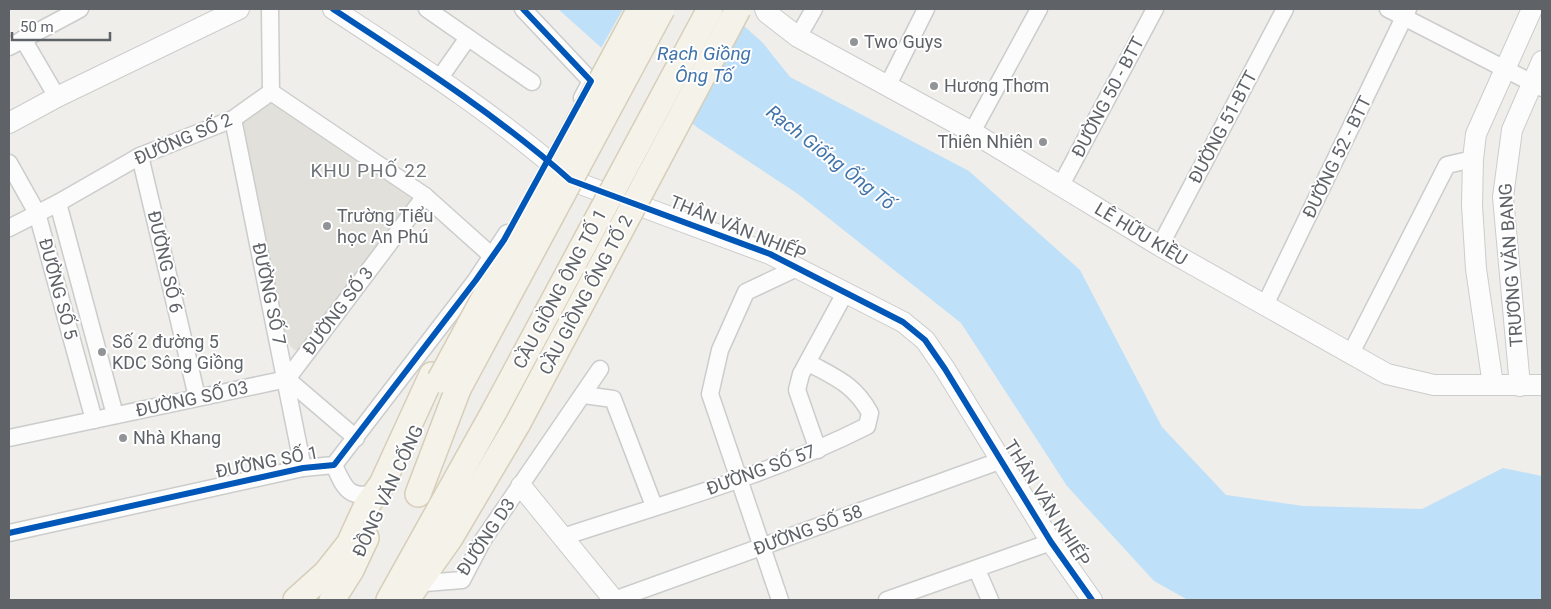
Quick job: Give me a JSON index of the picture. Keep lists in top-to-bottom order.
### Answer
{
  "streets": {
    "main road": ["CẦU GIỒNG ÔNG TỐ 1", "CẦU GIỒNG ỐNG TỐ 2", "ĐỒNG VĂN CỐNG"],
    "street": [
      "ĐƯỜNG 50 - BTT",
      "ĐƯỜNG 51-BTT",
      "ĐƯỜNG SỐ 2",
      "ĐƯỜNG 52 - BTT",
      "THÂN VĂN NHIẾP",
      "LÊ HỮU KIỀU",
      "ĐƯỜNG SỐ 6",
      "TRƯƠNG VĂN BANG",
      "ĐƯỜNG SỐ 5",
      "ĐƯỜNG SỐ 7",
      "ĐƯỜNG SỐ 3",
      "ĐƯỜNG SỐ 03",
      "ĐƯỜNG SỐ 1",
      "ĐƯỜNG SỐ 57",
      "ĐƯỜNG SỐ 58",
      "ĐƯỜNG D3"
    ]
  },
  "crossings": [
    ["ĐƯỜNG 50 - BTT", "LÊ HỮU KIỀU"],
    ["ĐƯỜNG 51-BTT", "LÊ HỮU KIỀU"],
    ["ĐƯỜNG SỐ 2", "ĐƯỜNG SỐ 6"],
    ["ĐƯỜNG SỐ 2", "ĐƯỜNG SỐ 5"],
    ["ĐƯỜNG SỐ 2", "ĐƯỜNG SỐ 7"],
    ["ĐƯỜNG 52 - BTT", "LÊ HỮU KIỀU"],
    ["THÂN VĂN NHIẾP", "ĐƯỜNG SỐ 1"],
    ["THÂN VĂN NHIẾP", "ĐƯỜNG SỐ 58"],
    ["LÊ HỮU KIỀU", "TRƯƠNG VĂN BANG"],
    ["ĐƯỜNG SỐ 6", "ĐƯỜNG SỐ 03"],
    ["ĐƯỜNG SỐ 5", "ĐƯỜNG SỐ 03"],
    ["ĐƯỜNG SỐ 7", "ĐƯỜNG SỐ 3"],
    ["ĐƯỜNG SỐ 7", "ĐƯỜNG SỐ 03"],
    ["ĐƯỜNG SỐ 7", "ĐƯỜNG SỐ 1"],
    ["CẦU GIỒNG ỐNG TỐ 2", "ĐƯỜNG D3"],
    ["ĐƯỜNG SỐ 3", "ĐƯỜNG SỐ 03"]
  ],
  "districts": ["KHU PHỐ 22"],
  "water": ["Rạch Giồng Ông Tố", "Rạch Giống Ống Tố"],
  "places": [
    "Two Guys",
    "Hương Thơm",
    "Thiên Nhiên",
    "Trường Tiểu học An Phú",
    "Số 2 đường 5 KDC Sông Giồng",
    "Nhà Khang"
  ],
  "scale_bar": "50 m"
}
